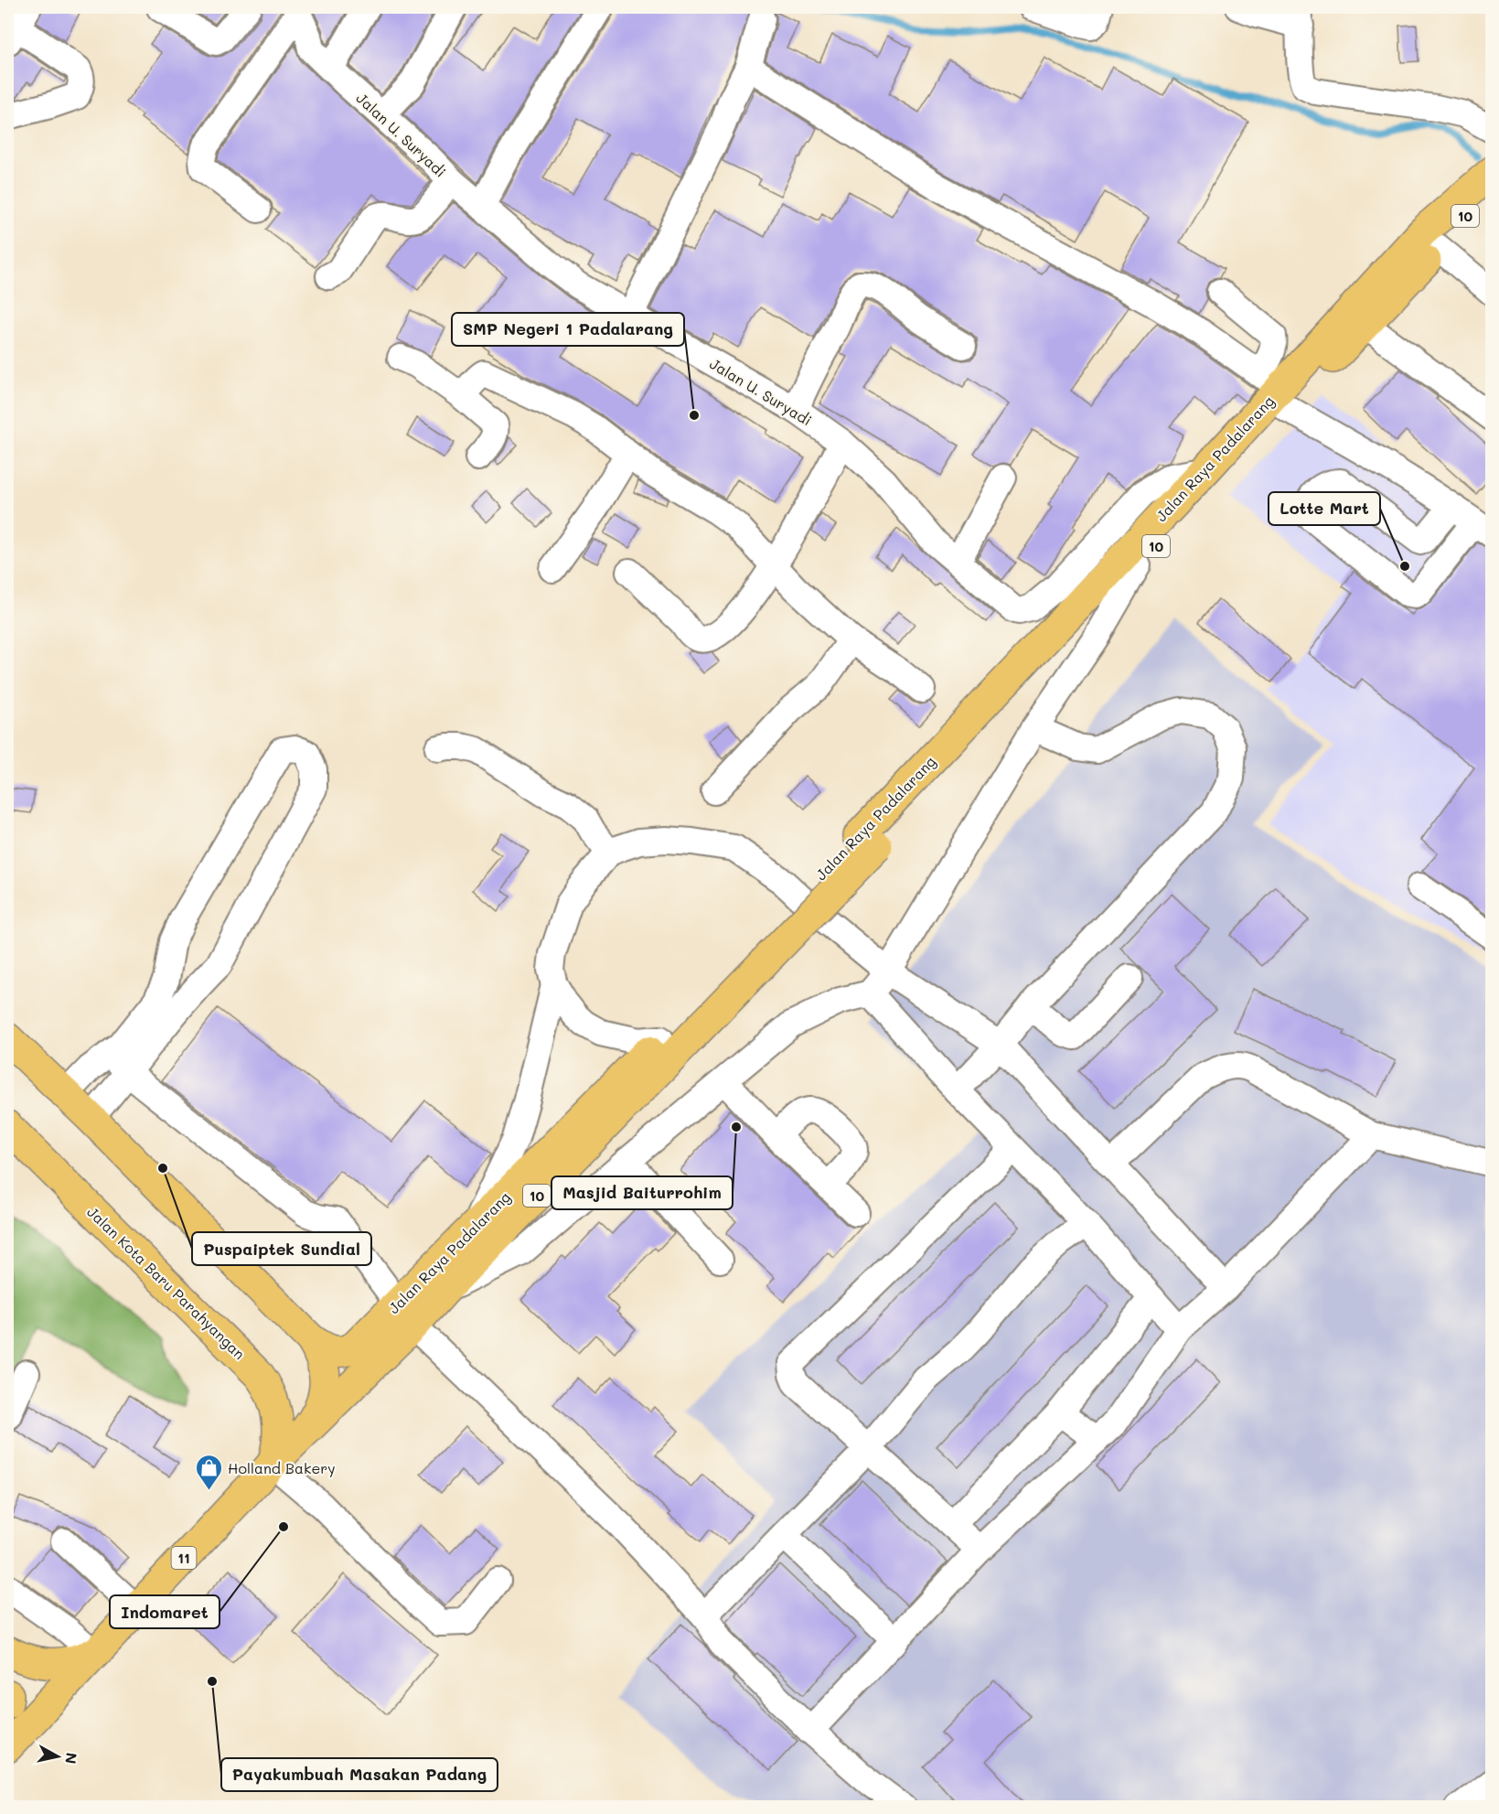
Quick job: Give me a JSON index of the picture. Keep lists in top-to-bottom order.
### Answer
{
  "streets": {
    "main road": [
      "10",
      "Jalan Raya Padalarang",
      "Jalan Kota Baru Parahyangan",
      "11"
    ],
    "street": ["Jalan U. Suryadi"]
  },
  "crossings": [
    ["Jalan U. Suryadi", "Jalan Raya Padalarang"],
    ["Jalan Raya Padalarang", "Jalan Kota Baru Parahyangan"]
  ],
  "places": {
    "other": [
      "SMP Negeri 1 Padalarang",
      "Lotte Mart",
      "Masjid Baiturrohim",
      "Puspaiptek Sundial",
      "Indomaret",
      "Payakumbuah Masakan Padang"
    ],
    "shop": ["Holland Bakery"]
  },
  "north": "right"
}
